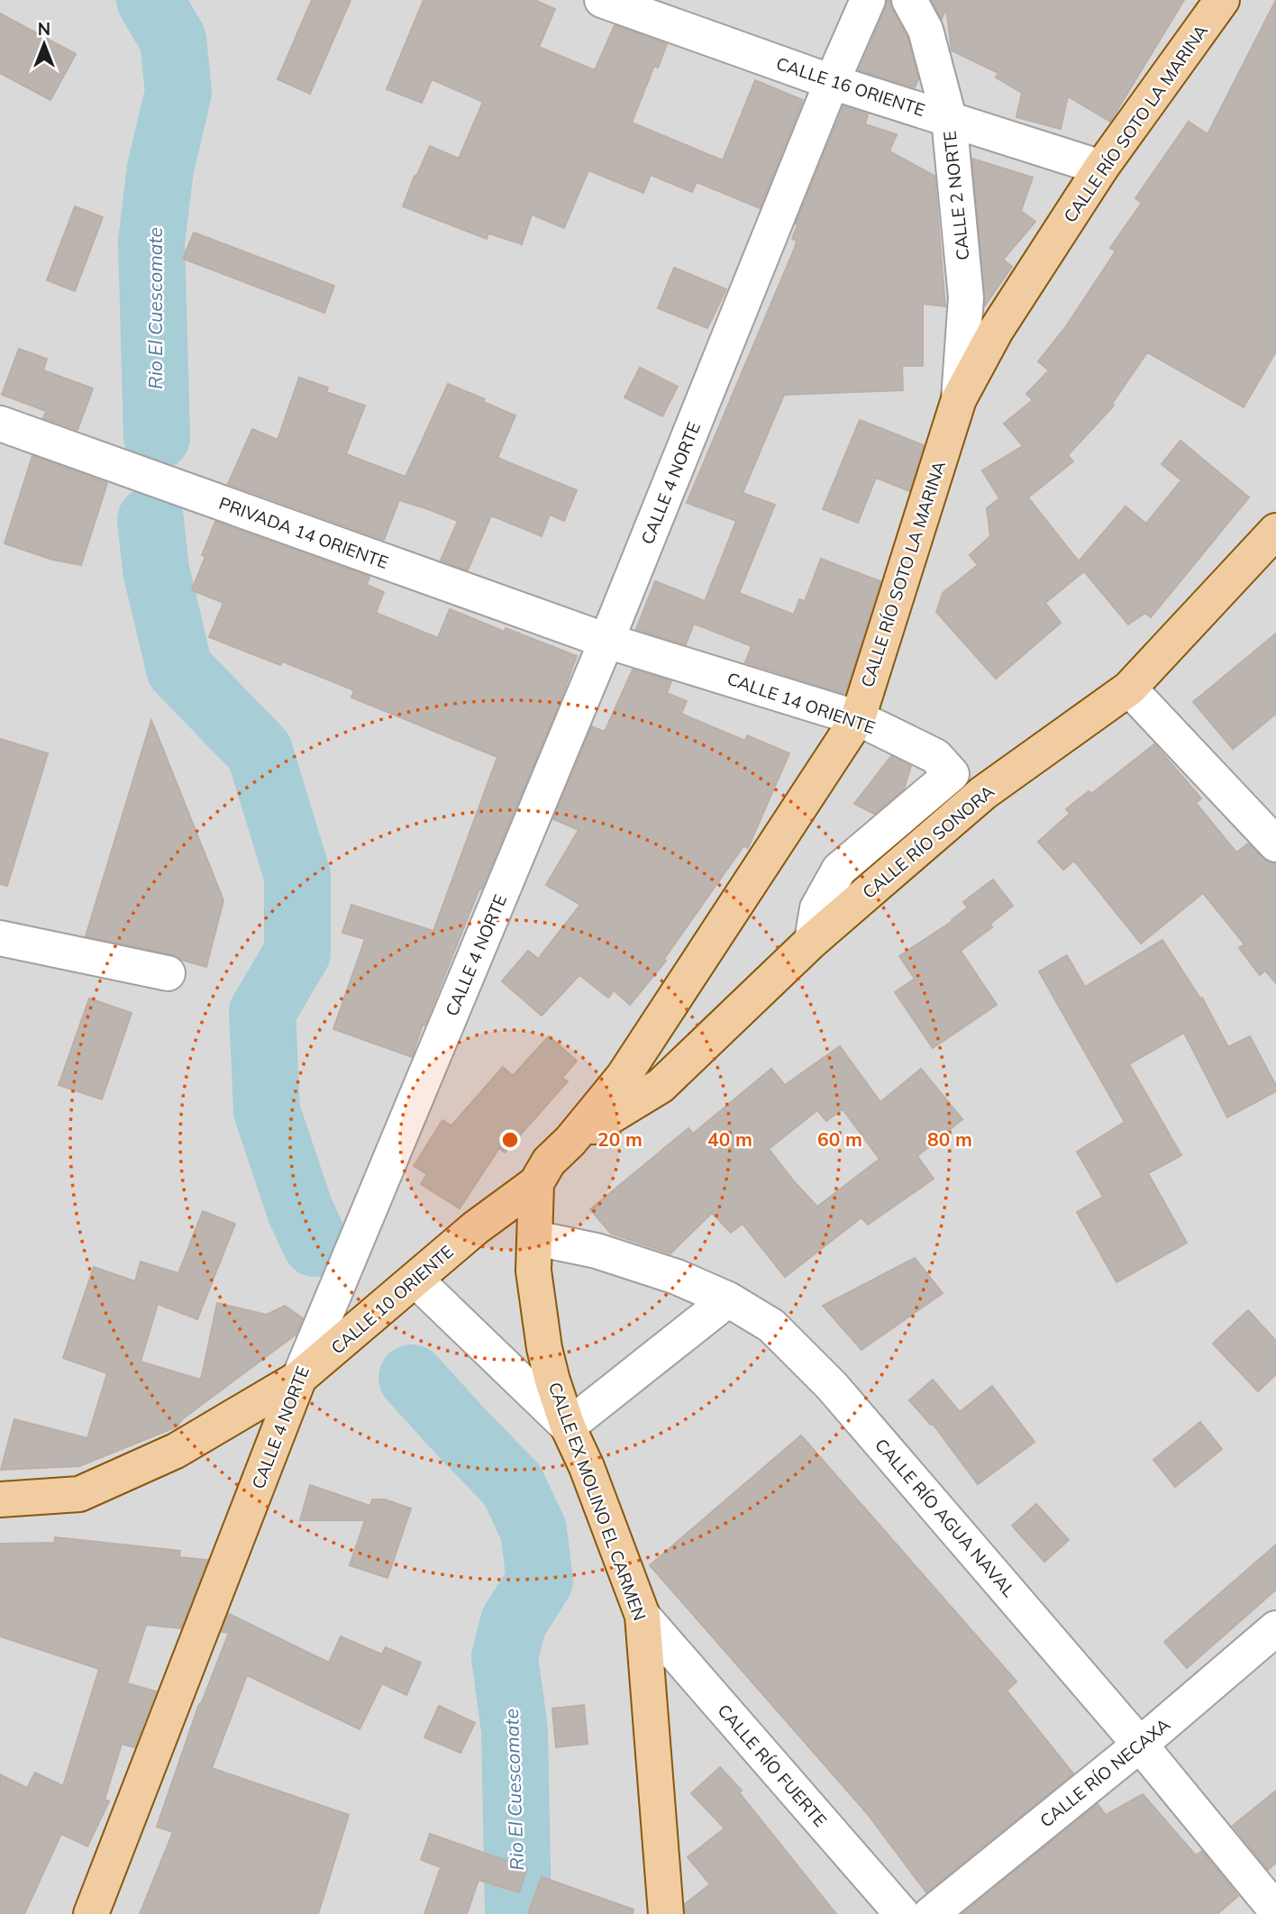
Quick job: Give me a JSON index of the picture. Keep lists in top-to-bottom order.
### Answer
{
  "streets": {
    "main road": [
      "CALLE RÍO SOTO LA MARINA",
      "CALLE 4 NORTE",
      "CALLE RÍO SONORA",
      "CALLE 10 ORIENTE",
      "CALLE EX MOLINO EL CARMEN"
    ],
    "street": [
      "CALLE 16 ORIENTE",
      "CALLE 2 NORTE",
      "PRIVADA 14 ORIENTE",
      "CALLE 14 ORIENTE",
      "CALLE RÍO AGUA NAVAL",
      "CALLE RÍO FUERTE",
      "CALLE RÍO NECAXA"
    ]
  },
  "crossings": [
    ["CALLE 16 ORIENTE", "CALLE RÍO SOTO LA MARINA"],
    ["CALLE 16 ORIENTE", "CALLE 2 NORTE"],
    ["CALLE 16 ORIENTE", "CALLE 4 NORTE"],
    ["CALLE RÍO SOTO LA MARINA", "CALLE 2 NORTE"],
    ["CALLE RÍO SOTO LA MARINA", "CALLE 14 ORIENTE"],
    ["CALLE RÍO SOTO LA MARINA", "CALLE RÍO SONORA"],
    ["CALLE 4 NORTE", "PRIVADA 14 ORIENTE"],
    ["CALLE 4 NORTE", "CALLE 14 ORIENTE"],
    ["CALLE 4 NORTE", "CALLE 10 ORIENTE"],
    ["PRIVADA 14 ORIENTE", "CALLE 14 ORIENTE"],
    ["CALLE 14 ORIENTE", "CALLE RÍO SONORA"],
    ["CALLE 10 ORIENTE", "CALLE EX MOLINO EL CARMEN"],
    ["CALLE EX MOLINO EL CARMEN", "CALLE RÍO AGUA NAVAL"],
    ["CALLE EX MOLINO EL CARMEN", "CALLE RÍO FUERTE"],
    ["CALLE RÍO AGUA NAVAL", "CALLE RÍO NECAXA"]
  ],
  "water": ["Rio El Cuescomate"],
  "north": "top",
  "rings": [
    "20 m",
    "40 m",
    "60 m",
    "80 m"
  ]
}
